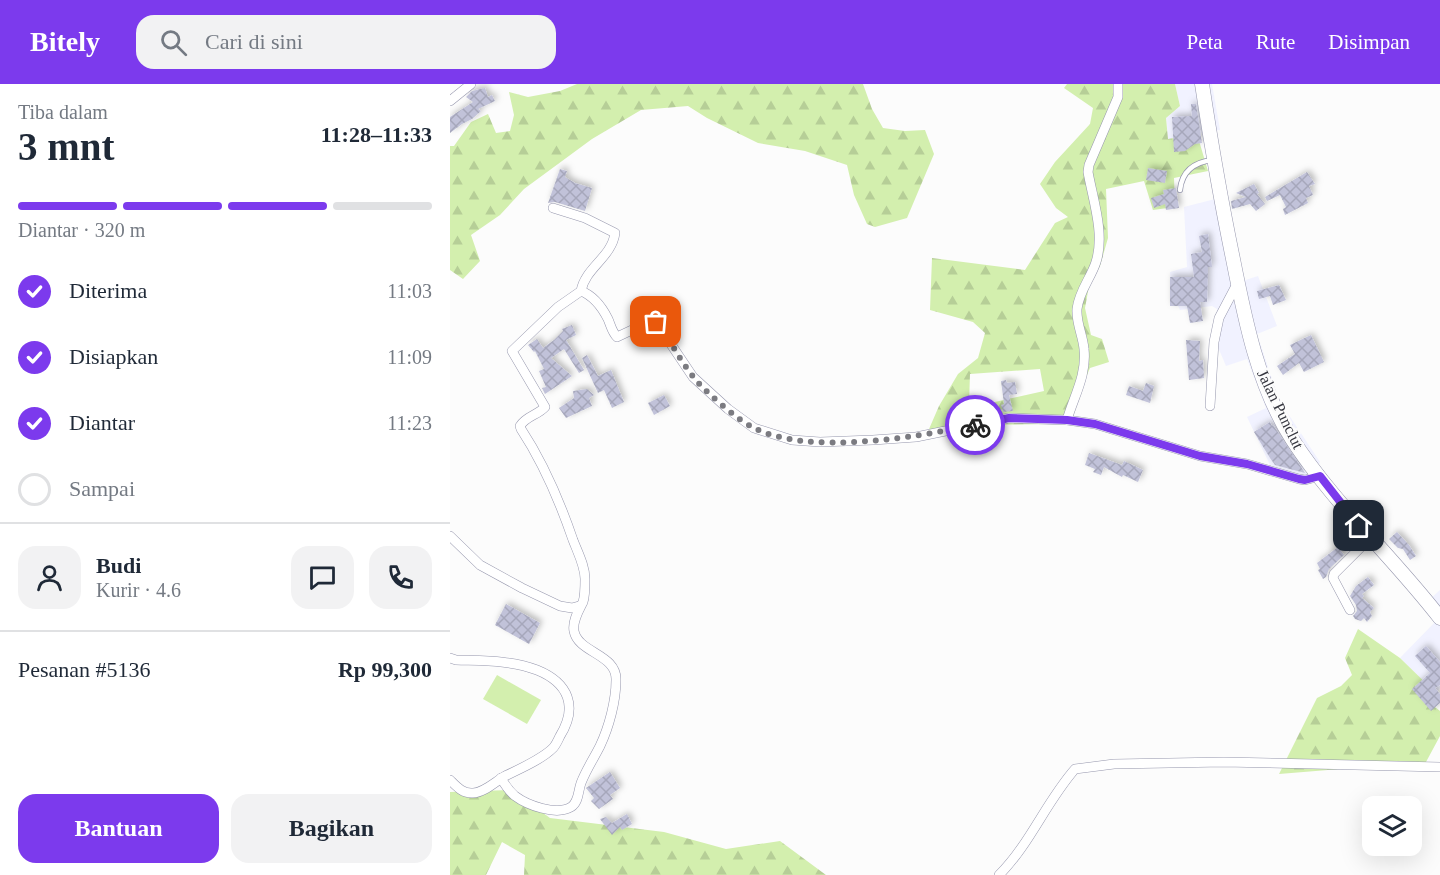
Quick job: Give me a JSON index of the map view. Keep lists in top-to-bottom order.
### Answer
{
  "streets": {
    "main road": ["Jalan Punclut"]
  },
  "page": {
    "header": "Bitely",
    "search": "Cari di sini",
    "nav": ["Peta", "Rute", "Disimpan"],
    "heading": ["3 mnt", "Tiba dalam", "11:28–11:33"],
    "panel": [
      "Budi",
      "Kurir · 4.6",
      "Pesanan #5136",
      "Rp 99,300"
    ],
    "bar": "Diantar · 320 m",
    "list": [
      ["Diterima", "11:03"],
      ["Disiapkan", "11:09"],
      ["Diantar", "11:23"],
      "Sampai"
    ],
    "buttons": ["Bantuan", "Bagikan"]
  }
}
